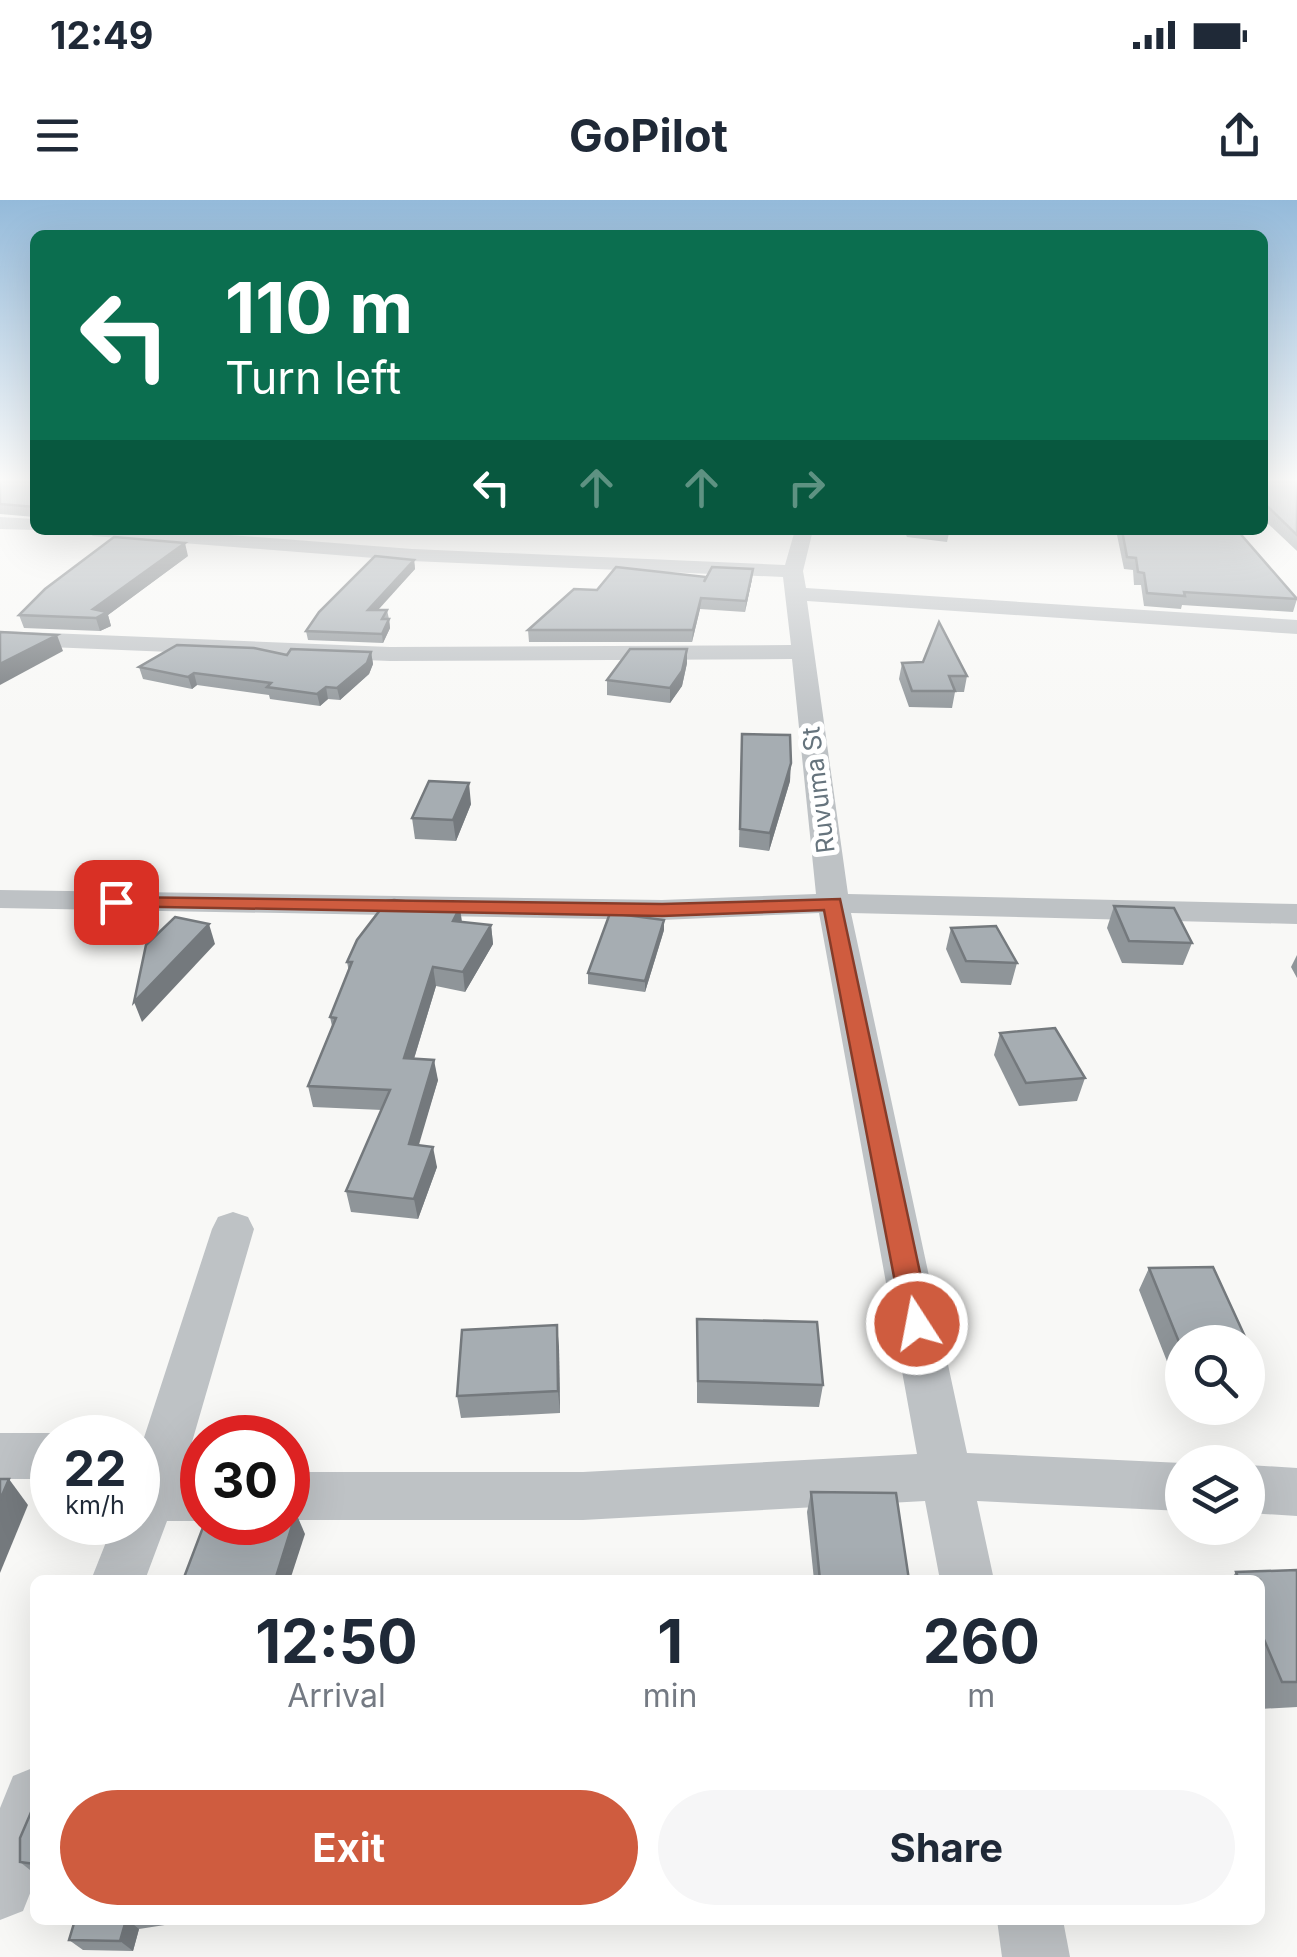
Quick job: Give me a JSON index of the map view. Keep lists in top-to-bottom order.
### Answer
{
  "streets": {
    "street": ["Ruvuma St"]
  },
  "page": {
    "status": "12:49",
    "header": "GoPilot",
    "turn": ["110 m", "Turn left"],
    "speed": "22 km/h",
    "limit": "30",
    "eta": [
      "12:50",
      "Arrival",
      "1",
      "min",
      "260",
      "m"
    ],
    "buttons": ["Exit", "Share"]
  }
}
